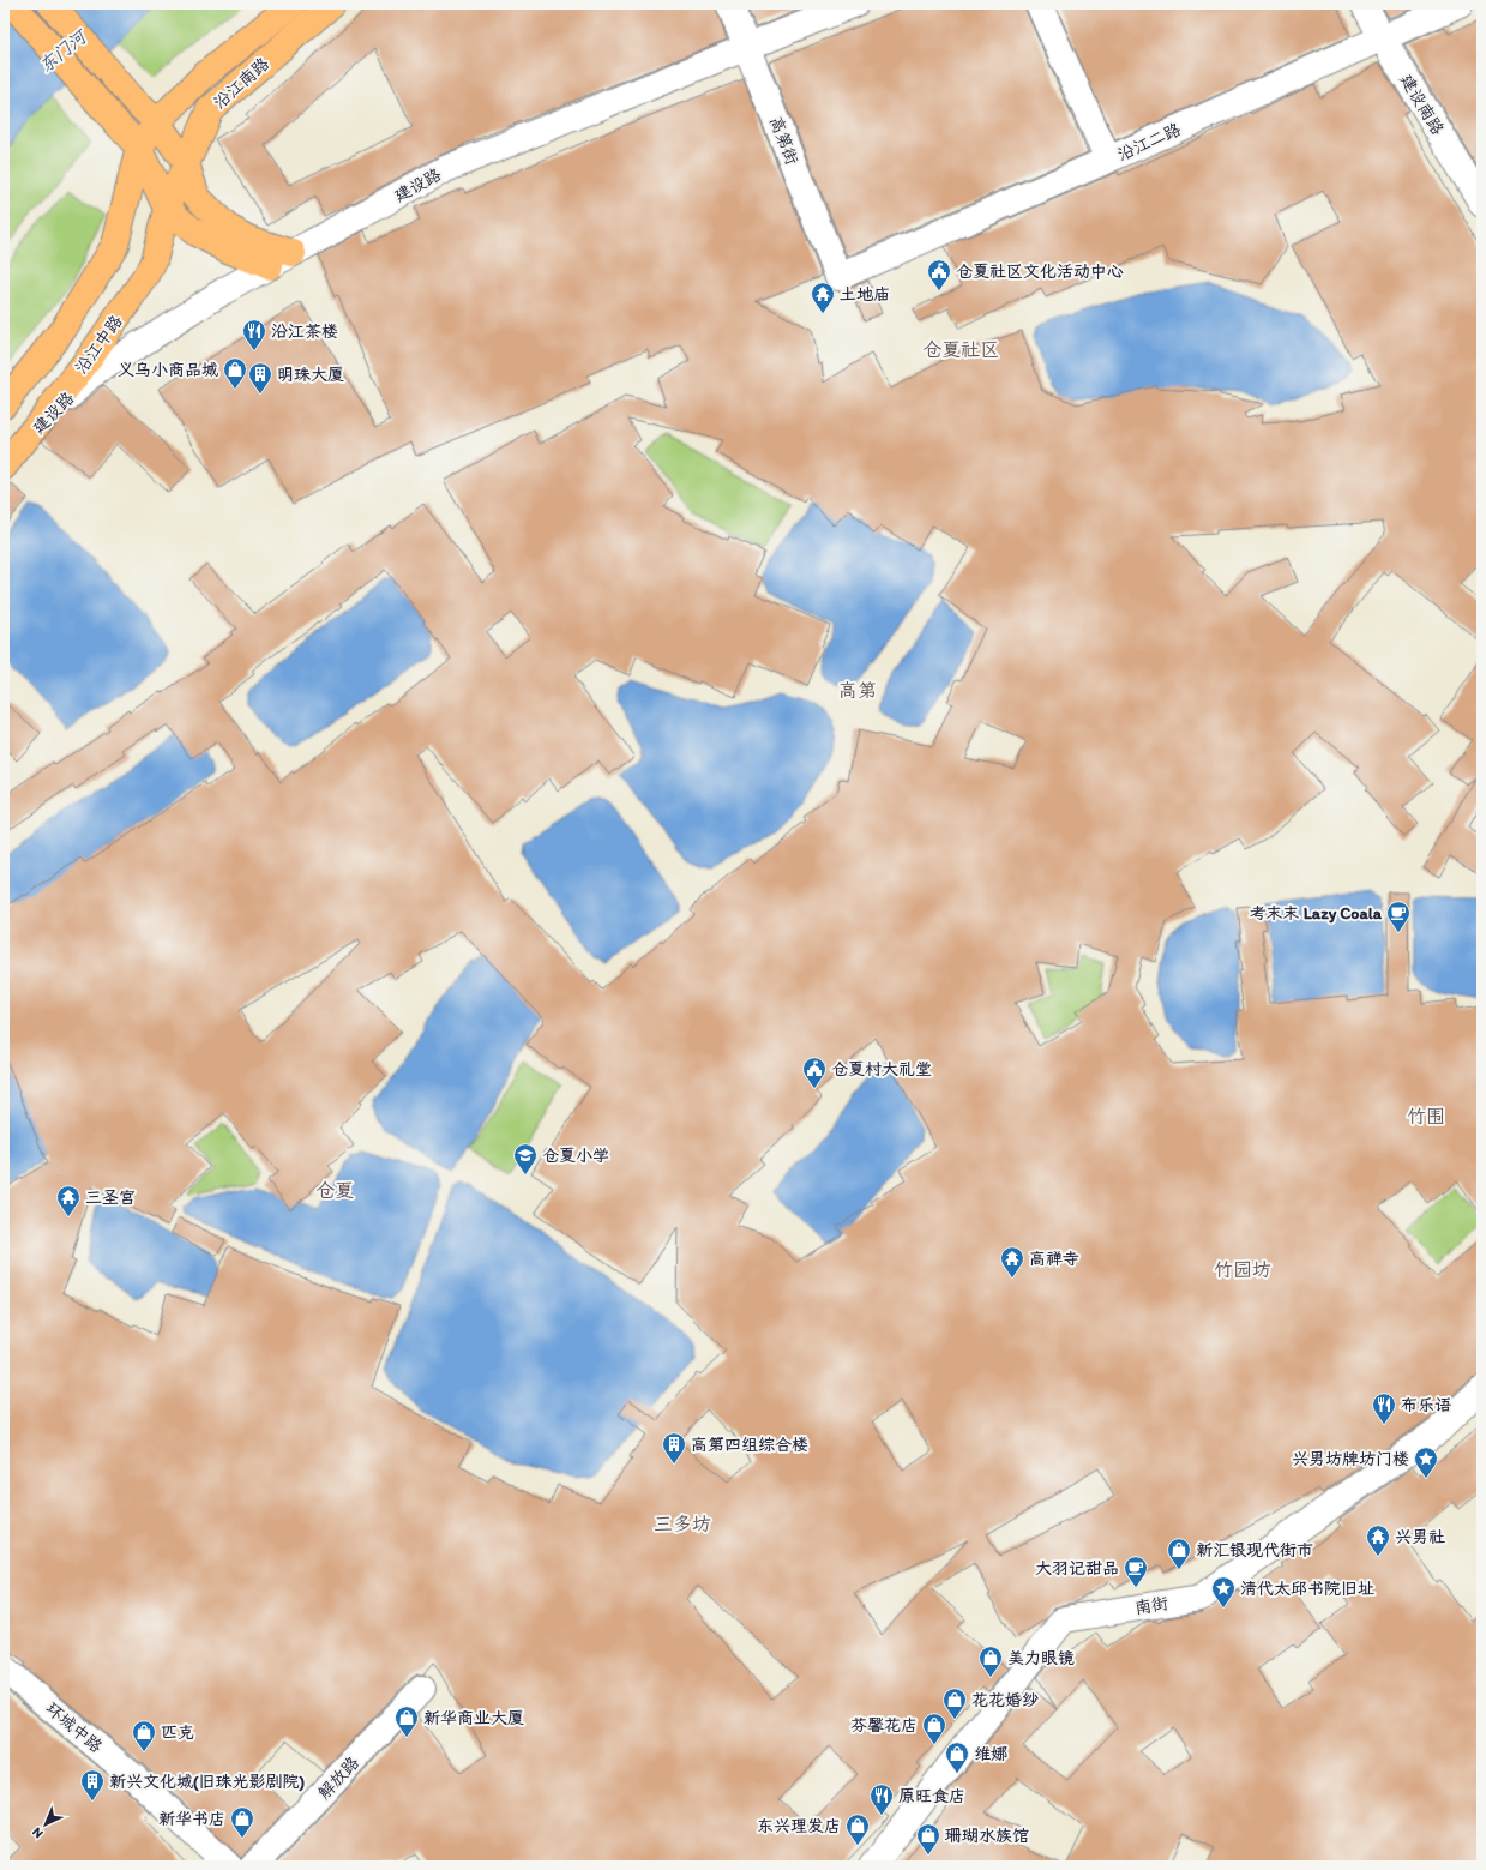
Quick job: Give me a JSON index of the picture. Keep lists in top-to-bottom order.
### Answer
{
  "streets": {
    "main road": ["沿江南路", "沿江中路"],
    "street": [
      "建设南路",
      "高第街",
      "沿江二路",
      "建设路",
      "南街",
      "环城中路",
      "解放路"
    ]
  },
  "crossings": [
    ["沿江南路", "沿江中路"],
    ["建设南路", "沿江二路"],
    ["高第街", "沿江二路"],
    ["高第街", "建设路"],
    ["建设路", "沿江中路"]
  ],
  "districts": [
    "仓夏社区",
    "高第",
    "竹围",
    "仓夏",
    "竹园坊",
    "三多坊"
  ],
  "water": ["东门河"],
  "places": {
    "public building": ["仓夏社区文化活动中心", "仓夏村大礼堂"],
    "temple": [
      "土地庙",
      "三圣宫",
      "高禅寺",
      "兴男社"
    ],
    "restaurant": ["沿江茶楼", "布乐语", "原旺食店"],
    "shop": [
      "义乌小商品城",
      "新汇银现代街市",
      "美力眼镜",
      "花花婚纱",
      "新华商业大厦",
      "芬馨花店",
      "匹克",
      "维娜",
      "新华书店",
      "东兴理发店",
      "珊瑚水族馆"
    ],
    "building": ["明珠大厦", "高第四组综合楼", "新兴文化城(旧珠光影剧院)"],
    "cafe": ["考末末 Lazy Coala", "大羽记甜品"],
    "school or university": ["仓夏小学"],
    "place": ["兴男坊牌坊门楼", "清代太邱书院旧址"]
  },
  "north": "bottom left"
}
